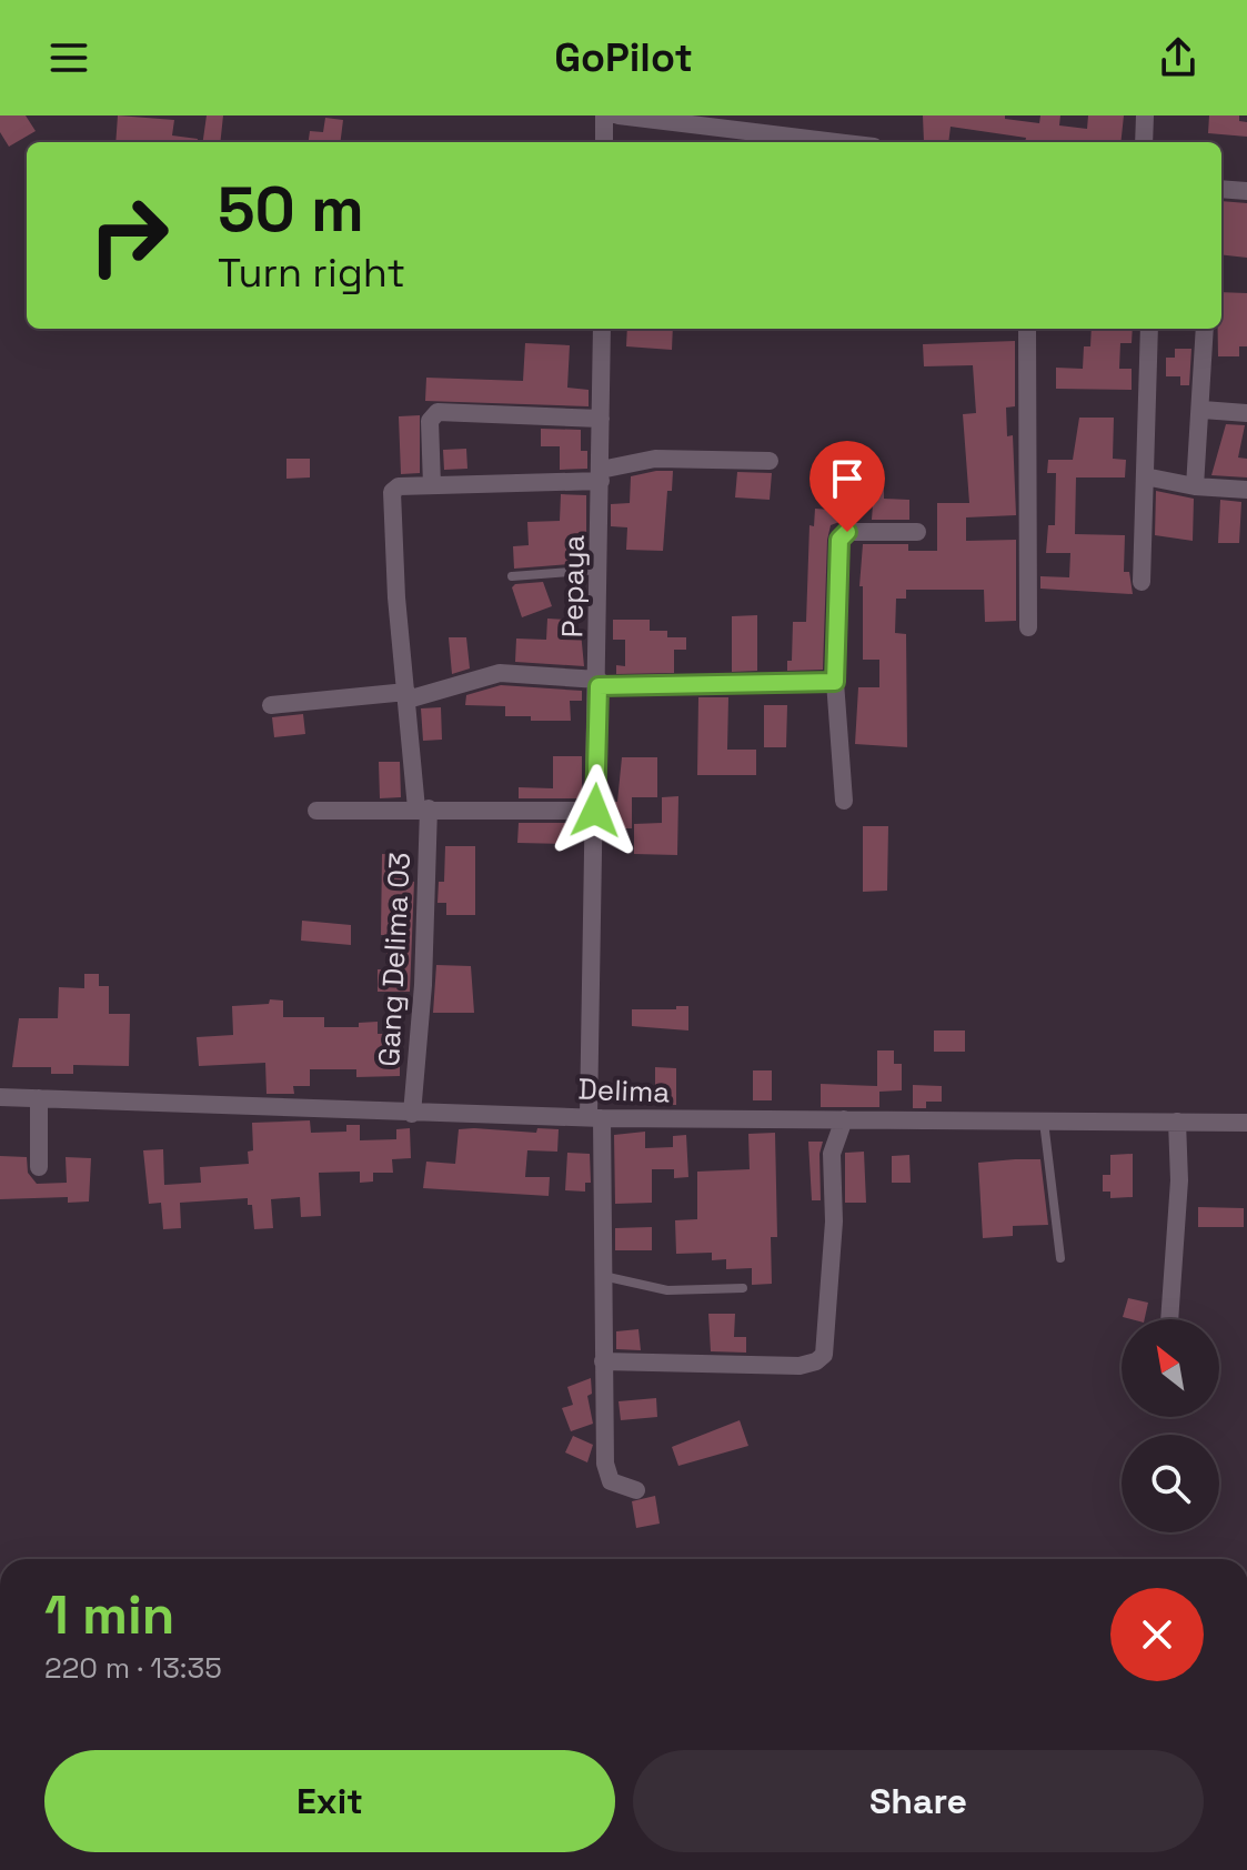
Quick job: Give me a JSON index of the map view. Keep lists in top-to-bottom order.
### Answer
{
  "streets": {
    "street": ["Pepaya", "Gang Delima 03", "Delima"]
  },
  "crossings": [
    ["Pepaya", "Delima"],
    ["Gang Delima 03", "Delima"]
  ],
  "north": "top left",
  "page": {
    "header": "GoPilot",
    "turn": ["50 m", "Turn right"],
    "heading": ["1 min", "220 m · 13:35"],
    "buttons": ["Exit", "Share"]
  }
}
